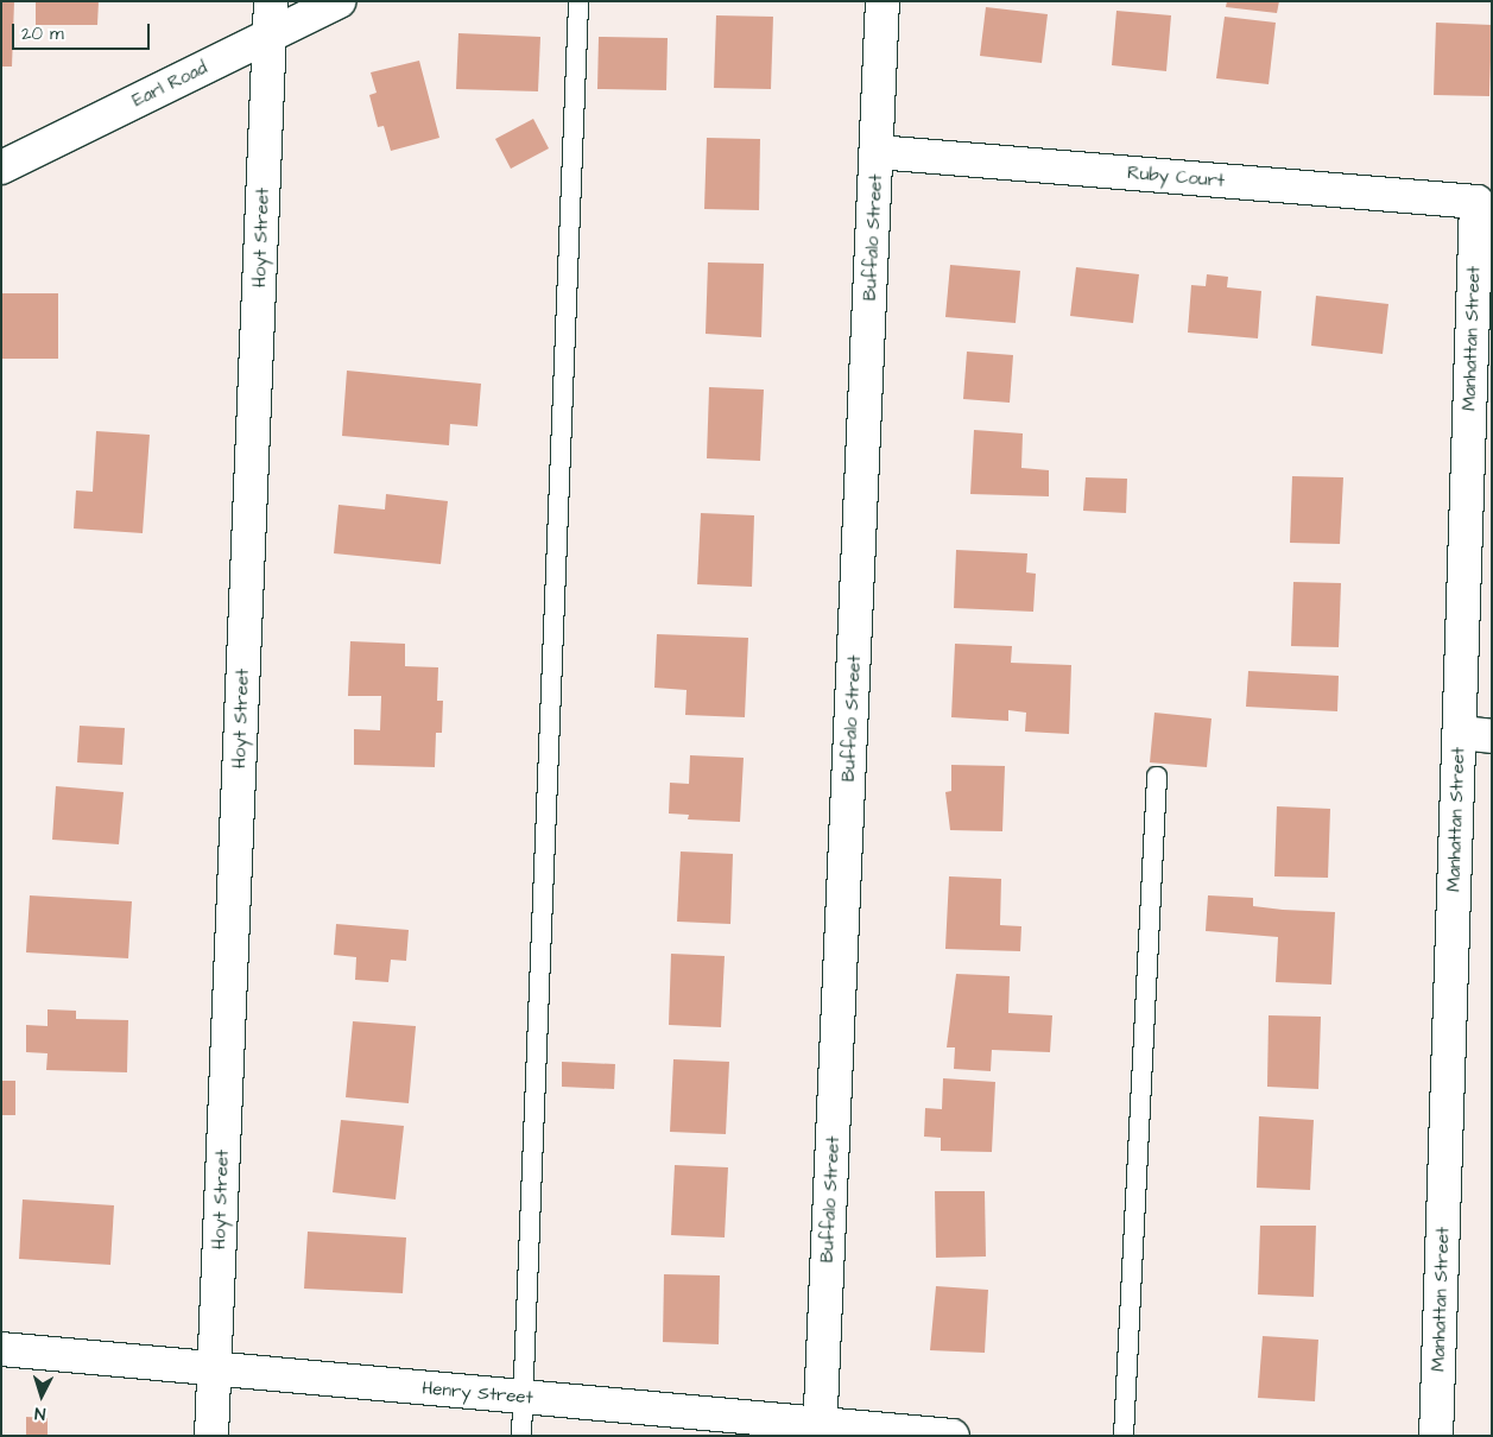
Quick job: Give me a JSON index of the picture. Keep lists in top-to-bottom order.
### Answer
{
  "streets": {
    "street": [
      "Earl Road",
      "Ruby Court",
      "Hoyt Street",
      "Buffalo Street",
      "Manhattan Street",
      "Henry Street"
    ]
  },
  "crossings": [
    ["Earl Road", "Hoyt Street"],
    ["Ruby Court", "Buffalo Street"],
    ["Ruby Court", "Manhattan Street"],
    ["Hoyt Street", "Henry Street"],
    ["Buffalo Street", "Henry Street"]
  ],
  "scale_bar": "20 m",
  "north": "bottom"
}
